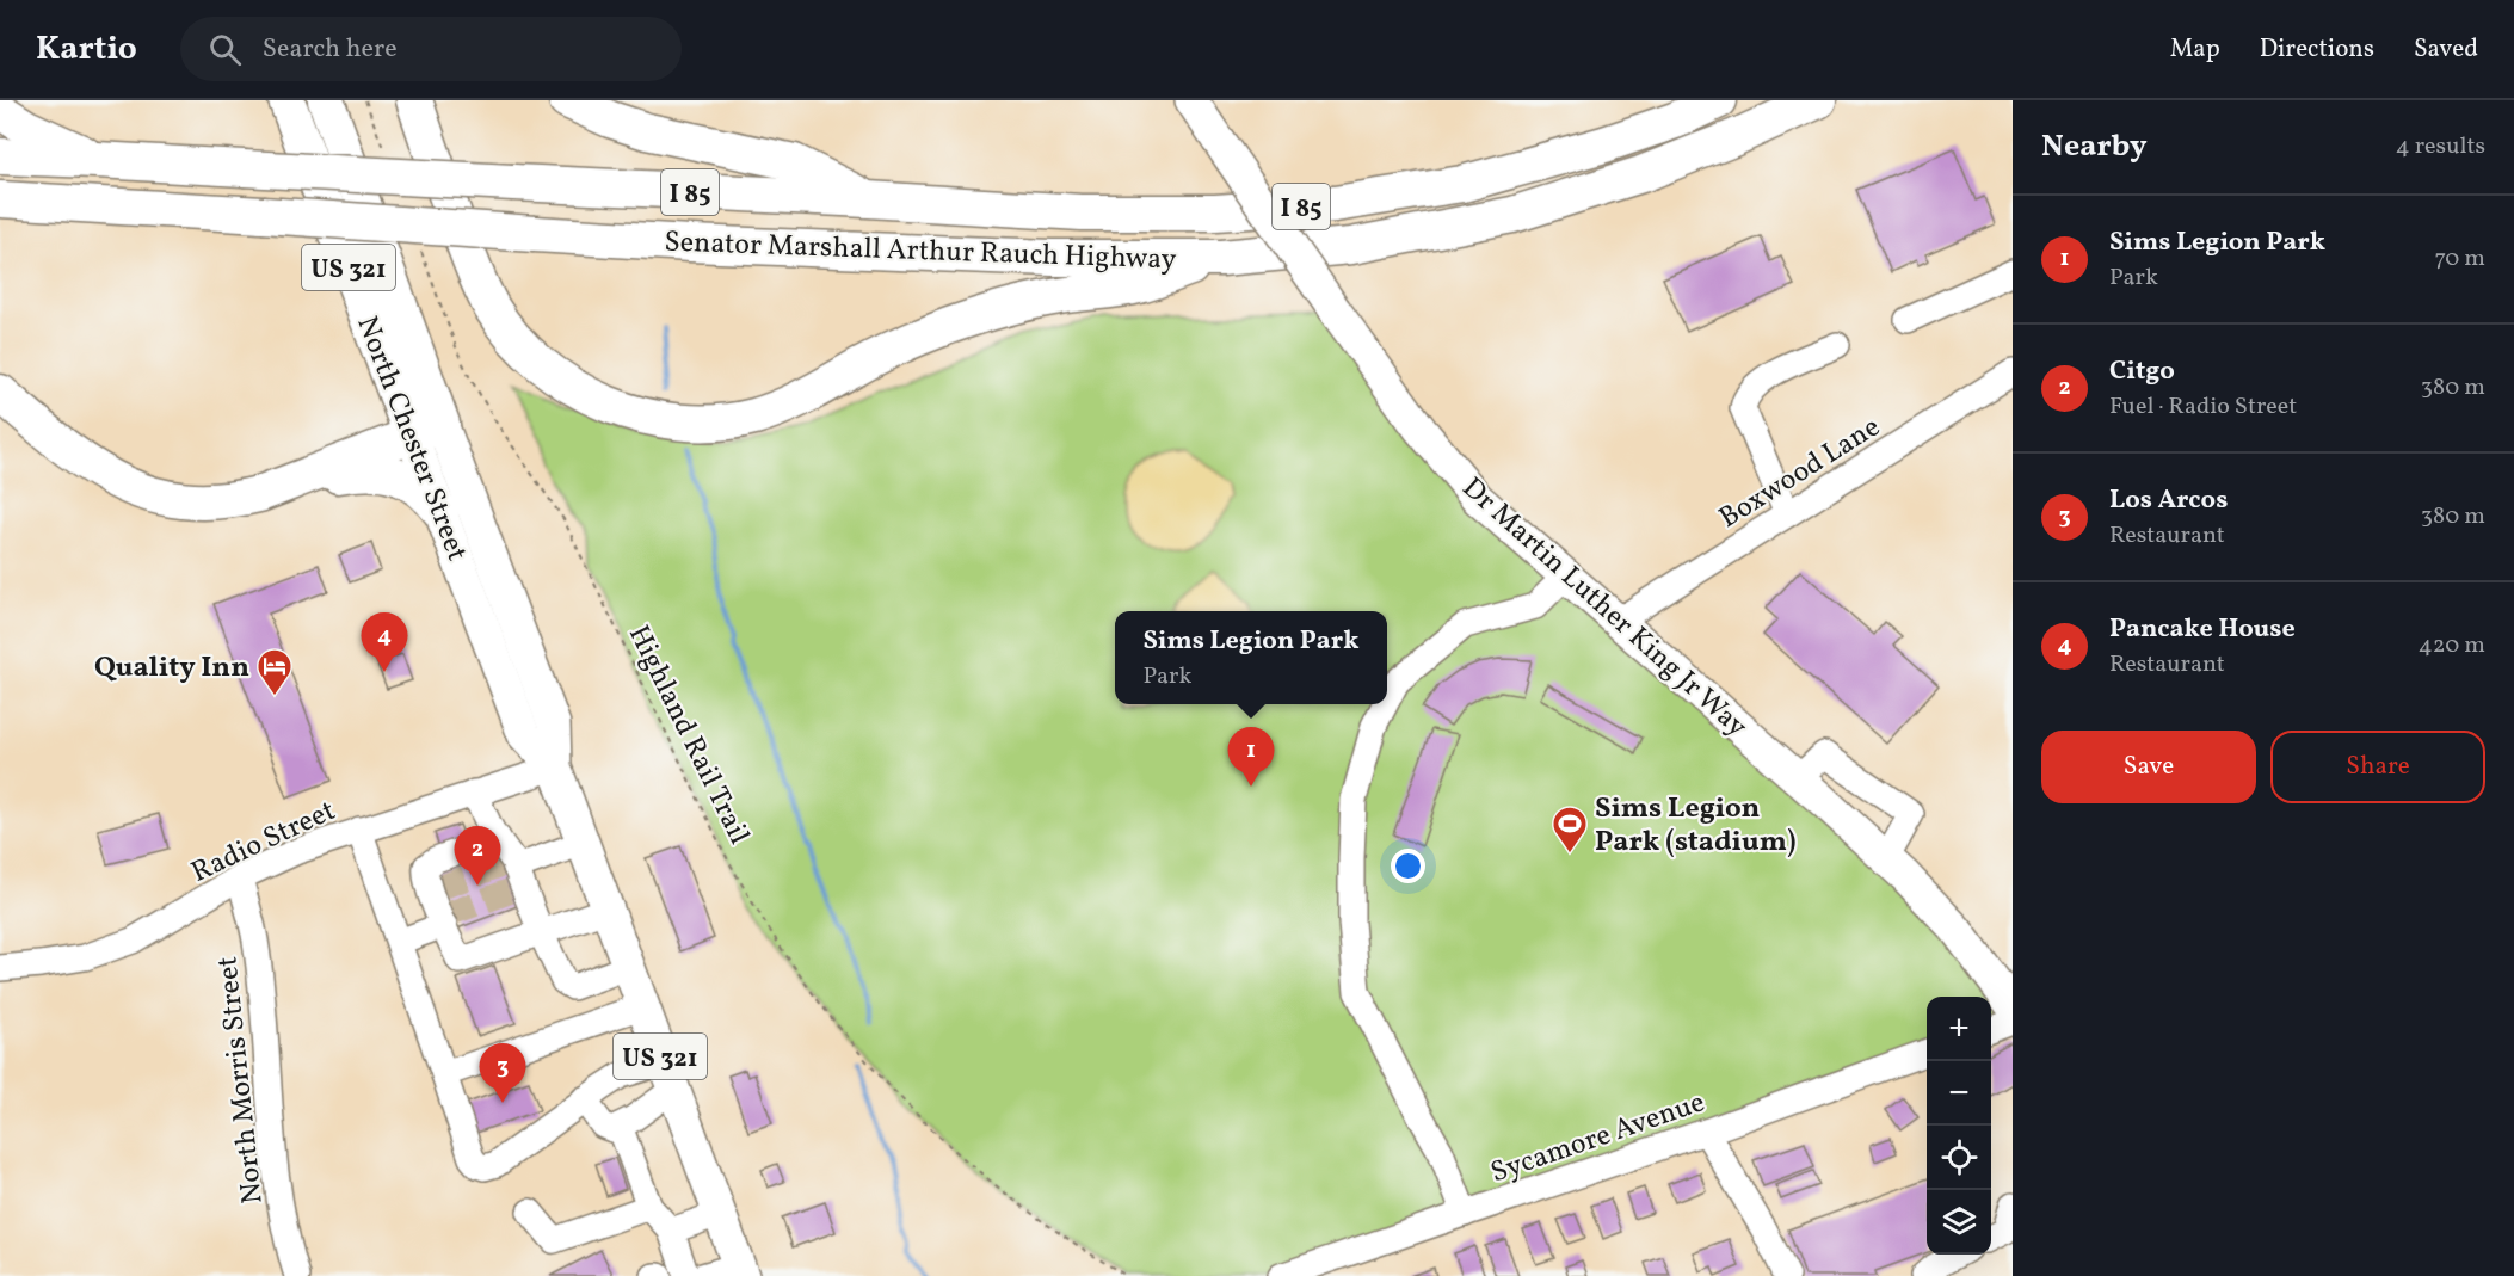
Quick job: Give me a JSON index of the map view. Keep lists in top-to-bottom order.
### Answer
{
  "streets": {
    "highway": [
      "I 85",
      "Senator Marshall Arthur Rauch Highway",
      "US 321",
      "North Chester Street"
    ],
    "main road": ["Dr Martin Luther King Jr Way"],
    "street": [
      "Boxwood Lane",
      "Radio Street",
      "North Morris Street",
      "Sycamore Avenue"
    ],
    "path": ["Highland Rail Trail"]
  },
  "crossings": [
    ["I 85", "Senator Marshall Arthur Rauch Highway"],
    ["North Chester Street", "Radio Street"],
    ["Boxwood Lane", "Dr Martin Luther King Jr Way"],
    ["Radio Street", "North Morris Street"]
  ],
  "places": {
    "hotel": ["Quality Inn"],
    "sports": ["Sims Legion Park (stadium)"]
  },
  "page": {
    "header": "Kartio",
    "search": "Search here",
    "nav": ["Map", "Directions", "Saved"],
    "heading": ["Nearby", "4 results"],
    "list": [
      {
        "mark": "1",
        "name": "Sims Legion Park",
        "note": "Park",
        "value": "70 m"
      },
      {
        "mark": "2",
        "name": "Citgo",
        "note": "Fuel · Radio Street",
        "value": "380 m"
      },
      {
        "mark": "3",
        "name": "Los Arcos",
        "note": "Restaurant",
        "value": "380 m"
      },
      {
        "mark": "4",
        "name": "Pancake House",
        "note": "Restaurant",
        "value": "420 m"
      }
    ],
    "popup": ["Sims Legion Park", "Park"],
    "pins": [
      "4",
      "1",
      "2",
      "3"
    ],
    "buttons": ["Save", "Share"],
    "map_buttons": ["+", "−"]
  }
}
